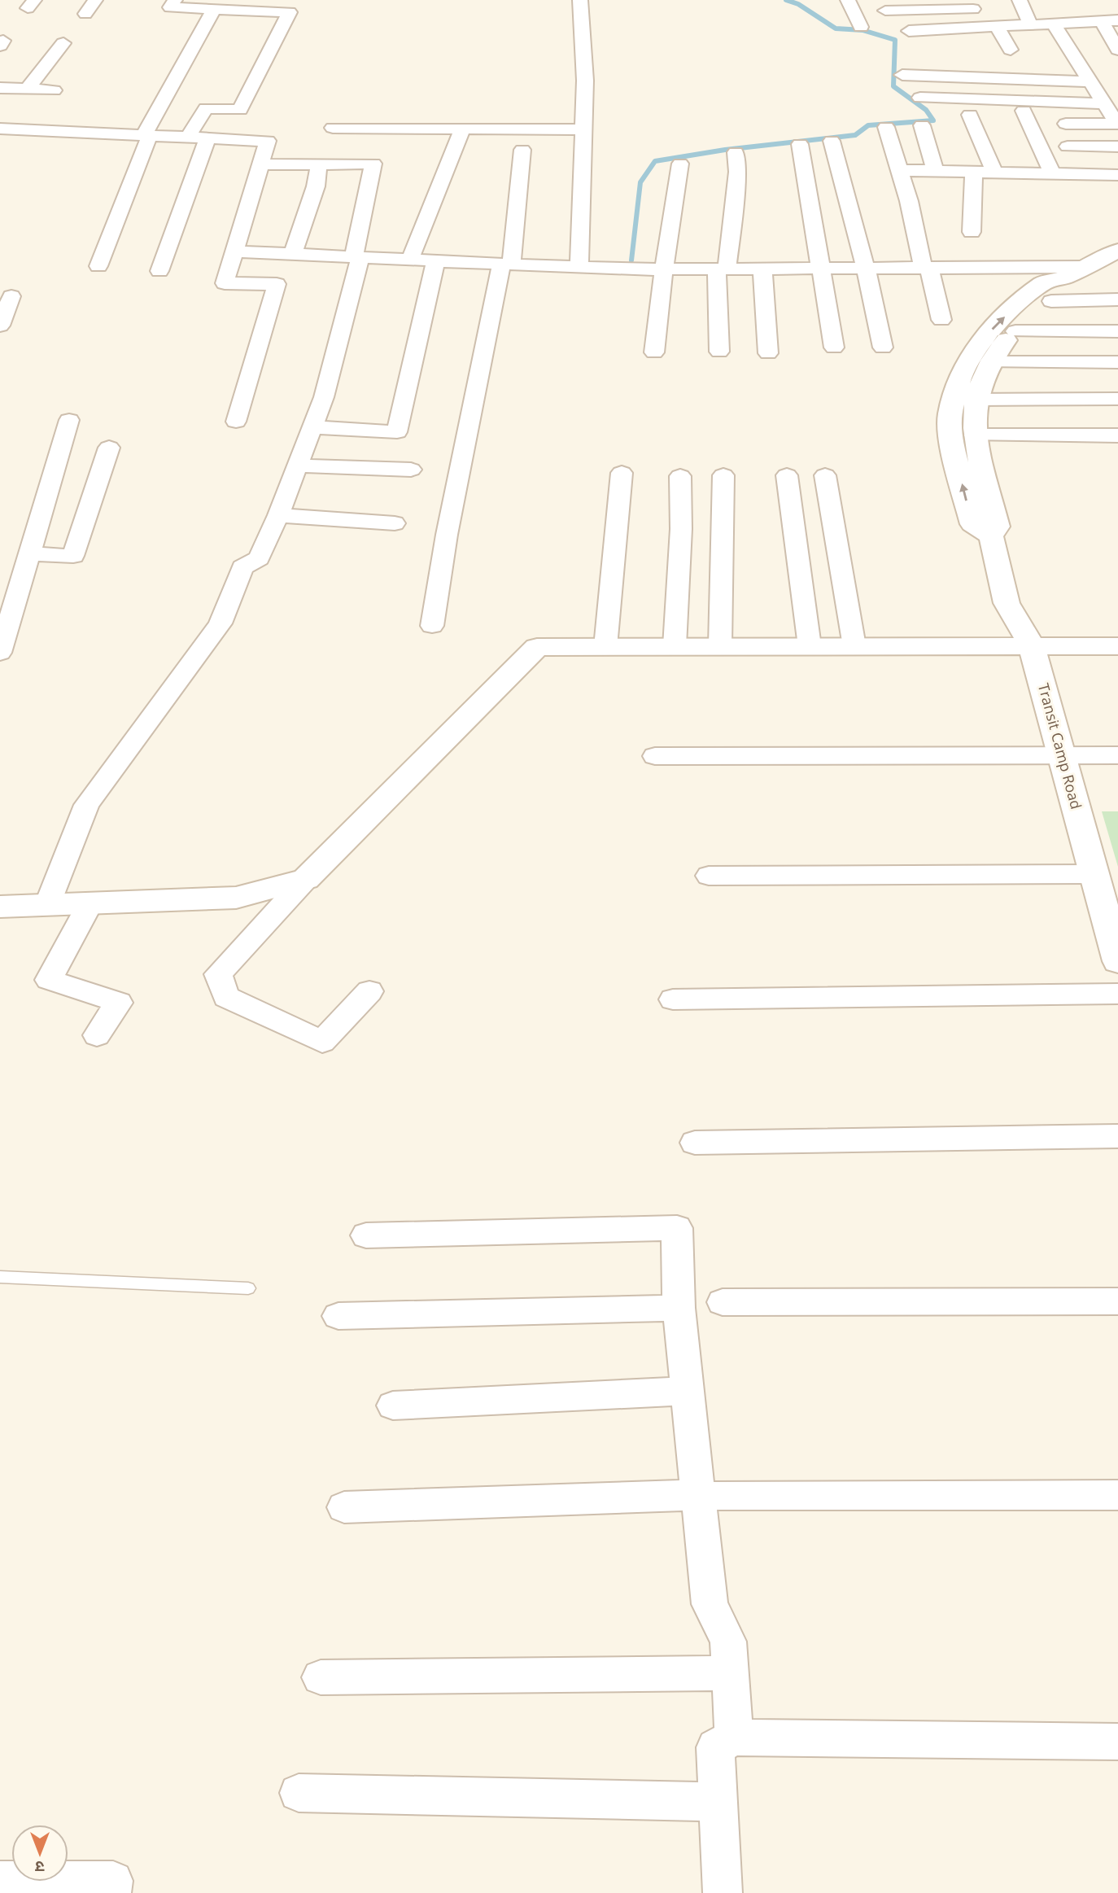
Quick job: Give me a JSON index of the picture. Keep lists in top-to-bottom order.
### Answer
{
  "streets": {
    "main road": ["Transit Camp Road"]
  },
  "north": "bottom"
}
